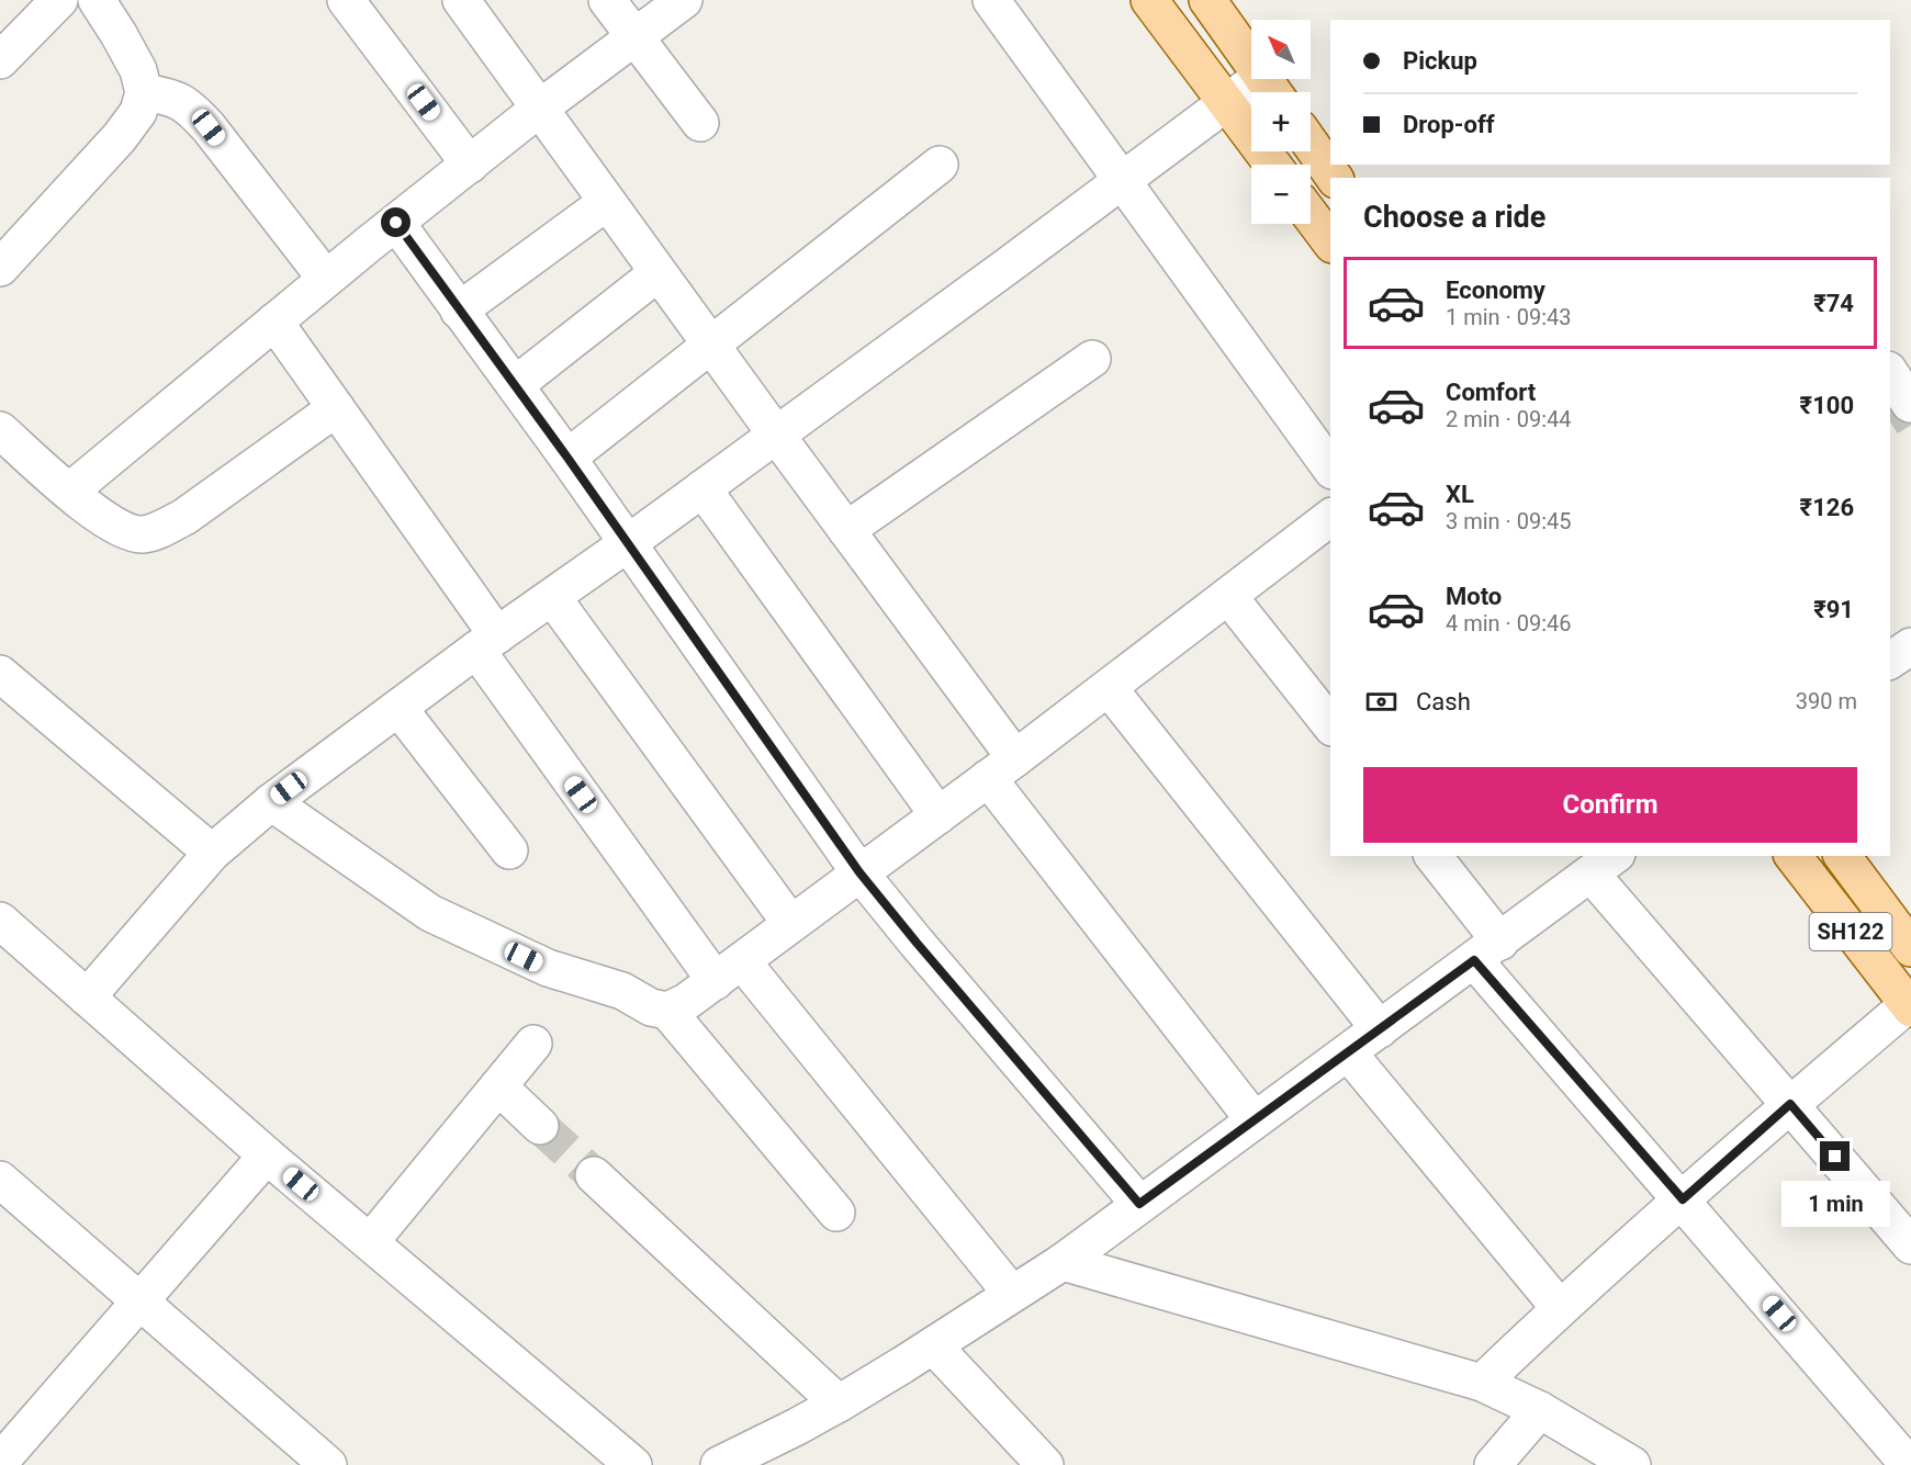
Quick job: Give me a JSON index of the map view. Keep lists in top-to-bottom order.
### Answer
{
  "streets": {
    "main road": ["SH122"]
  },
  "north": "top left",
  "page": {
    "map_buttons": ["+", "−"],
    "banner": ["Pickup", "Drop-off"],
    "heading": "Choose a ride",
    "list": [
      {
        "name": "Economy",
        "note": "1 min · 09:43",
        "value": "₹74"
      },
      {
        "name": "Comfort",
        "note": "2 min · 09:44",
        "value": "₹100"
      },
      {
        "name": "XL",
        "note": "3 min · 09:45",
        "value": "₹126"
      },
      {
        "name": "Moto",
        "note": "4 min · 09:46",
        "value": "₹91"
      }
    ],
    "pay": ["Cash", "390 m"],
    "buttons": "Confirm",
    "bubble": "1 min"
  }
}
